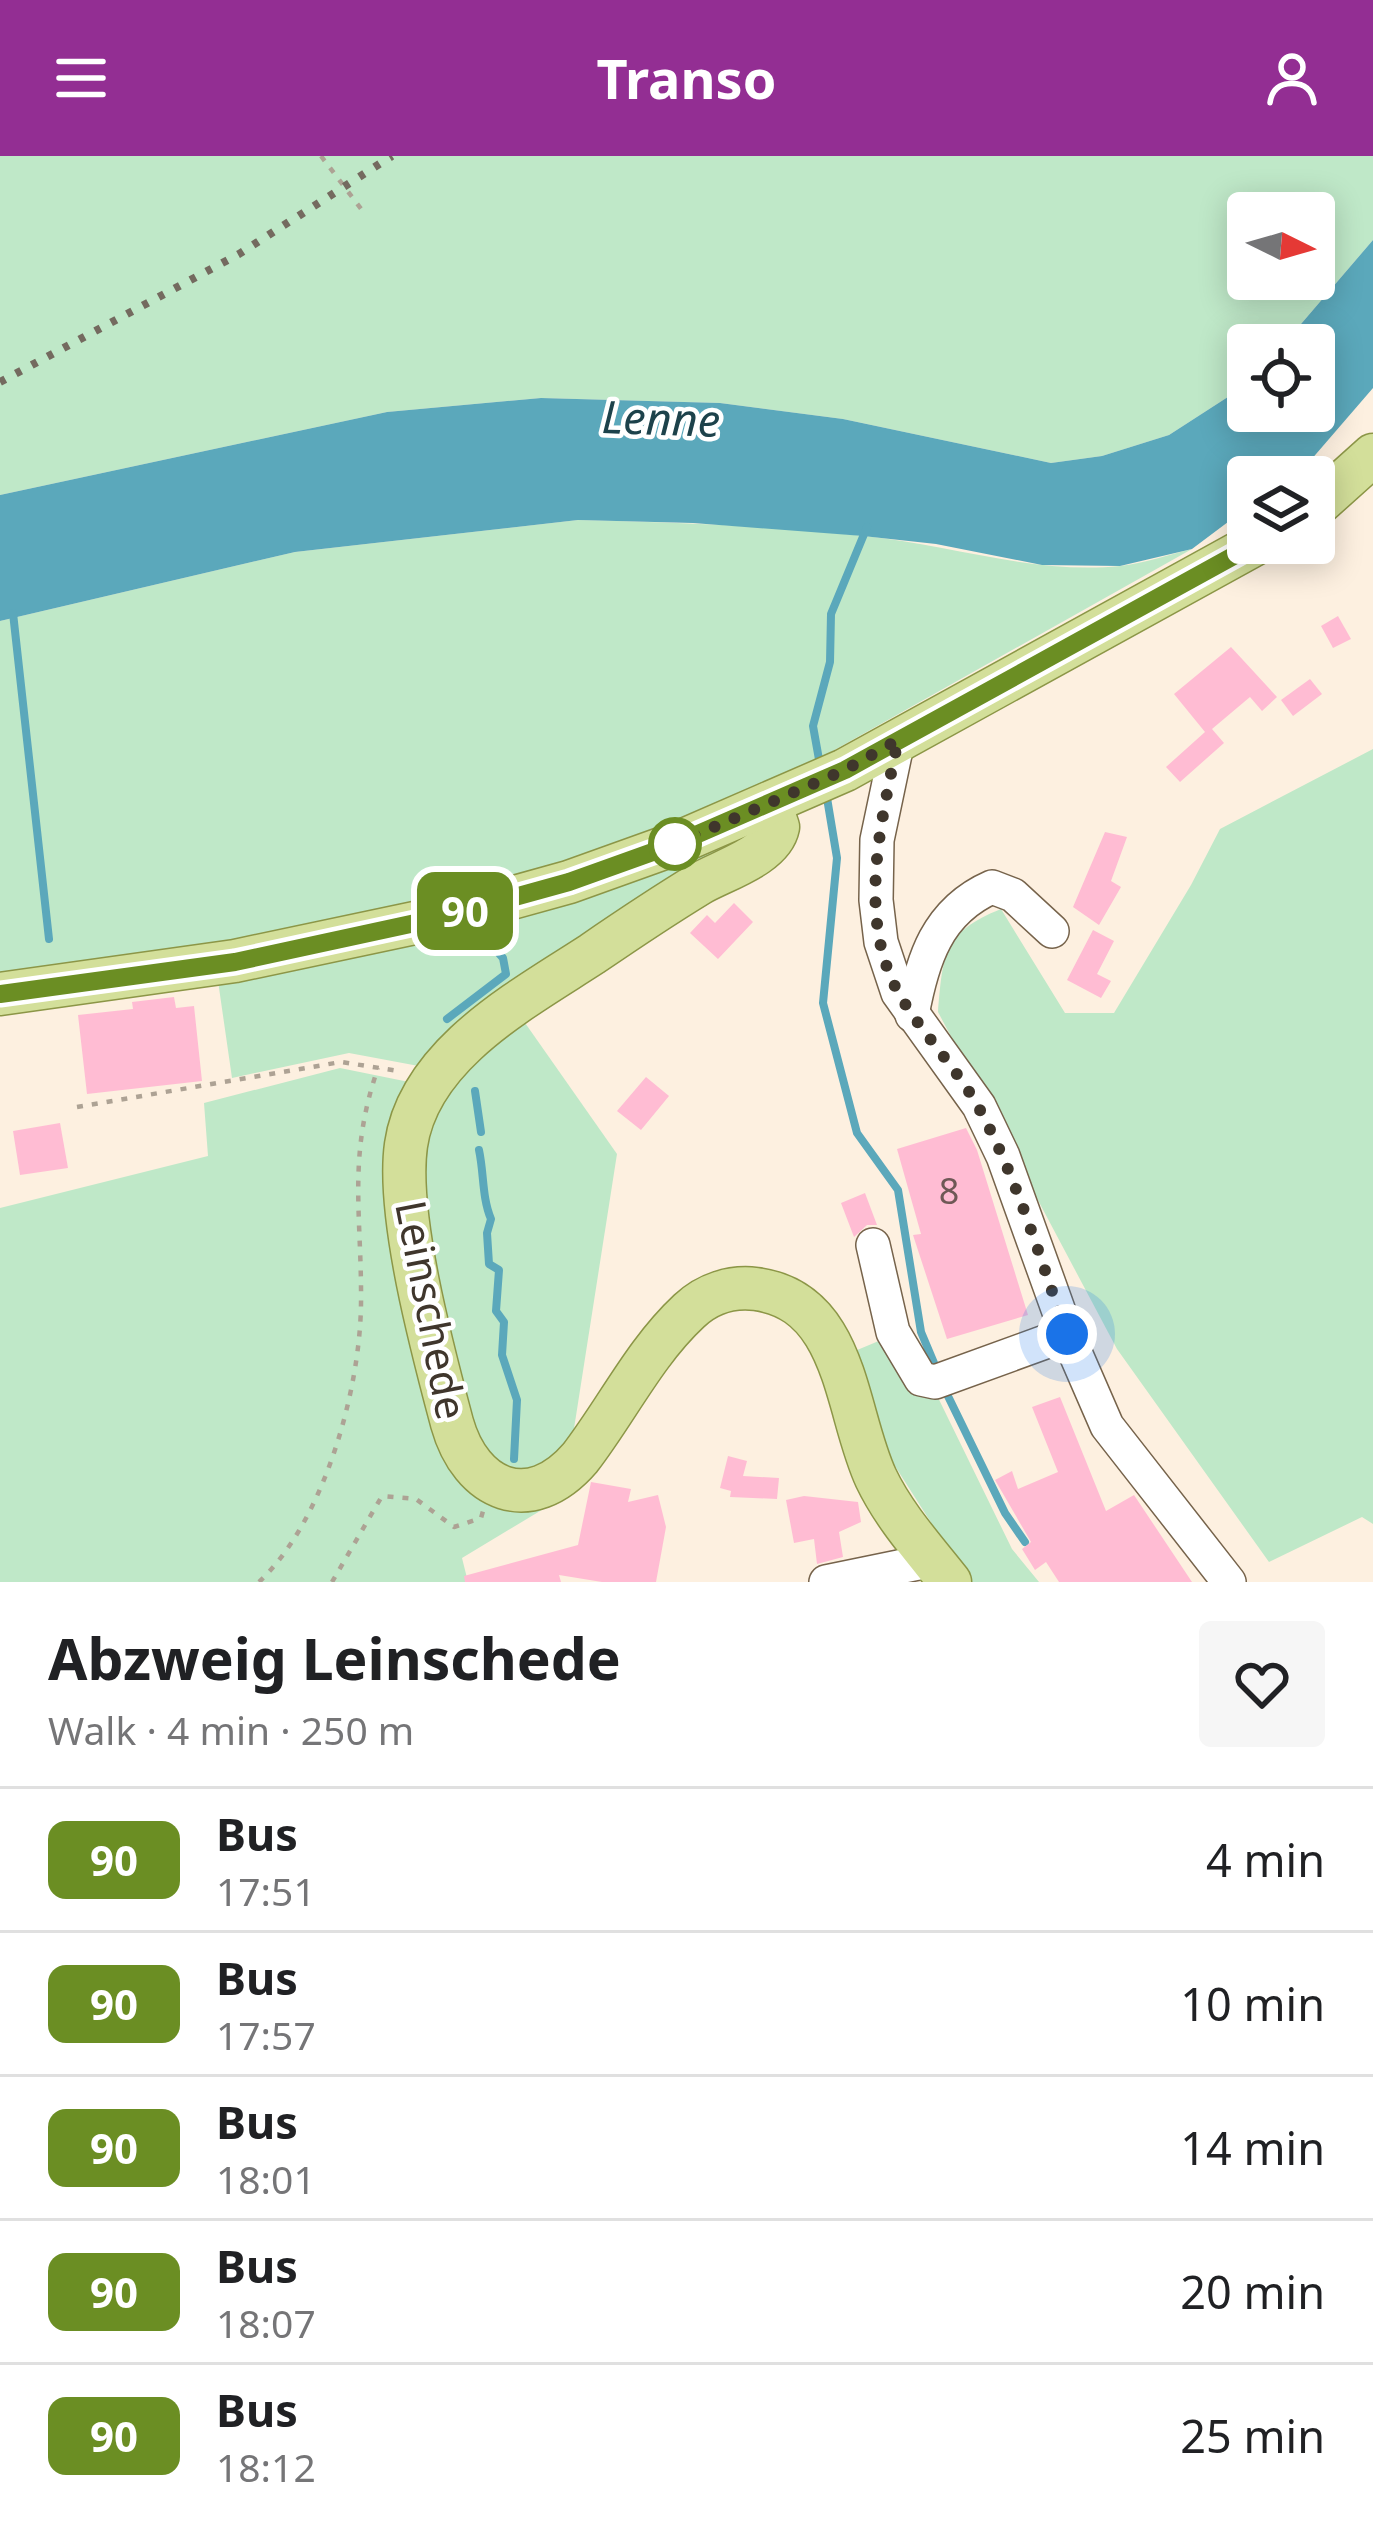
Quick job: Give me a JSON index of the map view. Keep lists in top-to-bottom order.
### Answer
{
  "streets": {
    "main road": ["Leinschede"]
  },
  "water": ["Lenne"],
  "lines": ["bus line 90"],
  "house_numbers": ["8"],
  "north": "right",
  "page": {
    "header": "Transo",
    "on_map": "90",
    "heading": ["Abzweig Leinschede", "Walk · 4 min · 250 m"],
    "list": [
      {
        "mark": "90",
        "name": "Bus",
        "note": "17:51",
        "value": "4 min"
      },
      {
        "mark": "90",
        "name": "Bus",
        "note": "17:57",
        "value": "10 min"
      },
      {
        "mark": "90",
        "name": "Bus",
        "note": "18:01",
        "value": "14 min"
      },
      {
        "mark": "90",
        "name": "Bus",
        "note": "18:07",
        "value": "20 min"
      },
      {
        "mark": "90",
        "name": "Bus",
        "note": "18:12",
        "value": "25 min"
      }
    ]
  }
}
